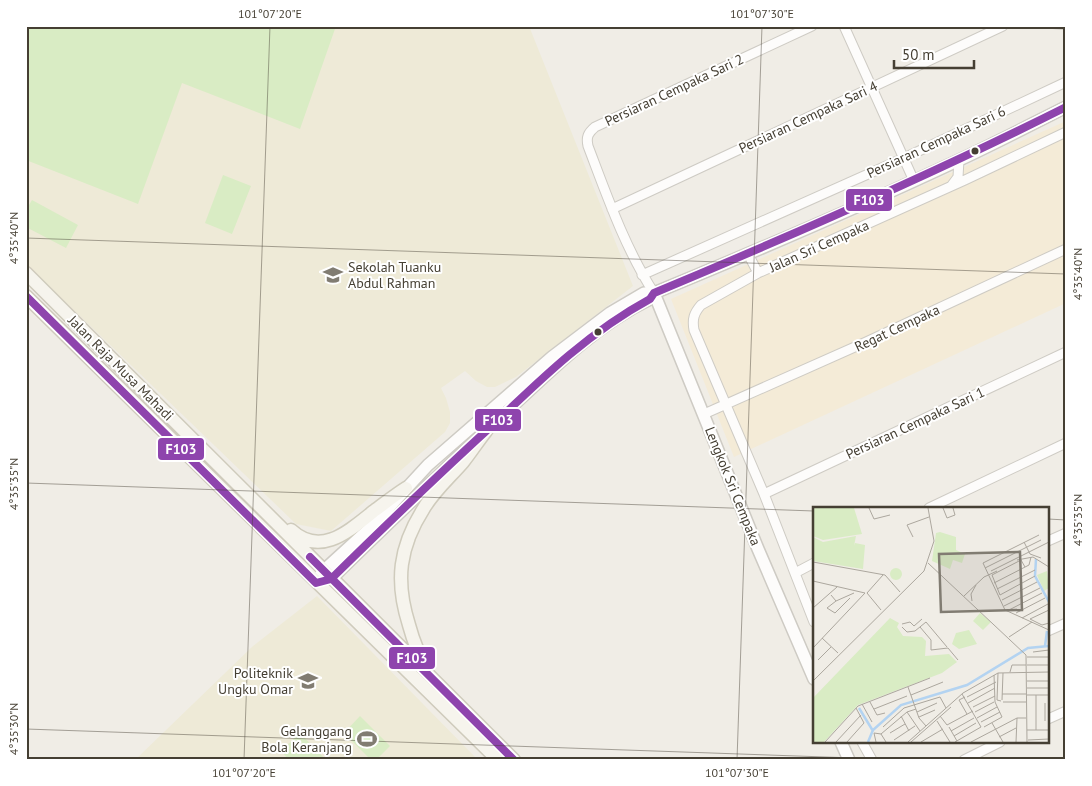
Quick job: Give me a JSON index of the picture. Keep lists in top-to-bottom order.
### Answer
{
  "streets": {
    "main road": ["Jalan Raja Musa Mahadi"],
    "street": [
      "Persiaran Cempaka Sari 2",
      "Persiaran Cempaka Sari 4",
      "Persiaran Cempaka Sari 6",
      "Jalan Sri Cempaka",
      "Regat Cempaka",
      "Persiaran Cempaka Sari 1",
      "Lengkok Sri Cempaka"
    ]
  },
  "crossings": [
    ["Persiaran Cempaka Sari 2", "Persiaran Cempaka Sari 4"],
    ["Persiaran Cempaka Sari 2", "Persiaran Cempaka Sari 6"],
    ["Persiaran Cempaka Sari 2", "Jalan Sri Cempaka"],
    ["Persiaran Cempaka Sari 2", "Lengkok Sri Cempaka"],
    ["Jalan Sri Cempaka", "Regat Cempaka"],
    ["Jalan Sri Cempaka", "Jalan Raja Musa Mahadi"],
    ["Jalan Sri Cempaka", "Lengkok Sri Cempaka"],
    ["Regat Cempaka", "Lengkok Sri Cempaka"]
  ],
  "places": {
    "school or university": ["Sekolah Tuanku Abdul Rahman", "Politeknik Ungku Omar"],
    "sports": ["Gelanggang Bola Keranjang"]
  },
  "lines": ["transit line F103"],
  "scale_bar": "50 m",
  "coordinates": [
    "101°07'20\"E",
    "101°07'30\"E",
    "4°35'40\"N",
    "4°35'35\"N",
    "4°35'30\"N"
  ]
}
